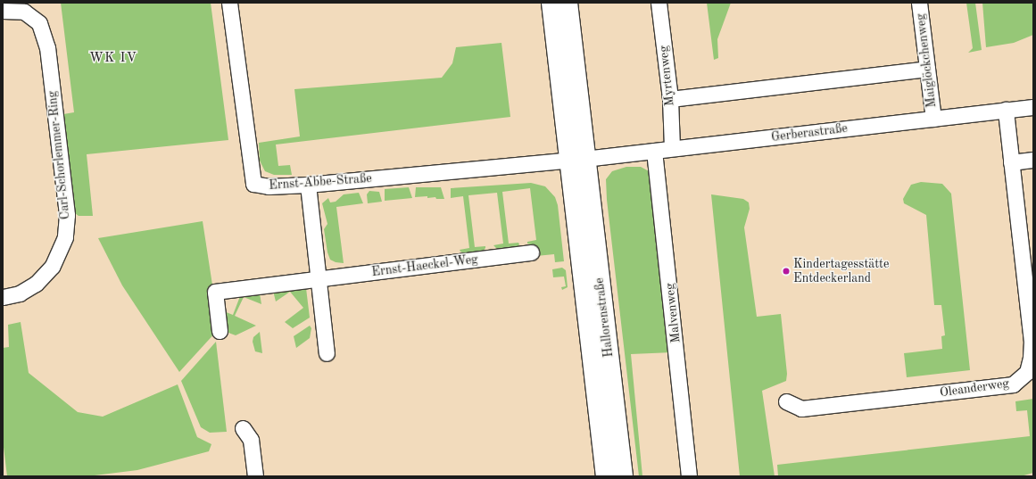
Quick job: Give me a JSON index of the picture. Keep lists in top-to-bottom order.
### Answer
{
  "streets": {
    "street": [
      "Maiglöckchenweg",
      "Myrtenweg",
      "Gerberastraße",
      "Carl-Schorlemmer-Ring",
      "Ernst-Abbe-Straße",
      "Ernst-Haeckel-Weg",
      "Malvenweg",
      "Hallorenstraße",
      "Oleanderweg"
    ]
  },
  "crossings": [
    ["Maiglöckchenweg", "Gerberastraße"],
    ["Myrtenweg", "Gerberastraße"],
    ["Gerberastraße", "Ernst-Abbe-Straße"],
    ["Gerberastraße", "Malvenweg"],
    ["Gerberastraße", "Hallorenstraße"],
    ["Gerberastraße", "Oleanderweg"],
    ["Ernst-Abbe-Straße", "Hallorenstraße"]
  ],
  "districts": ["WK IV"],
  "places": ["Kindertagesstätte Entdeckerland"]
}
